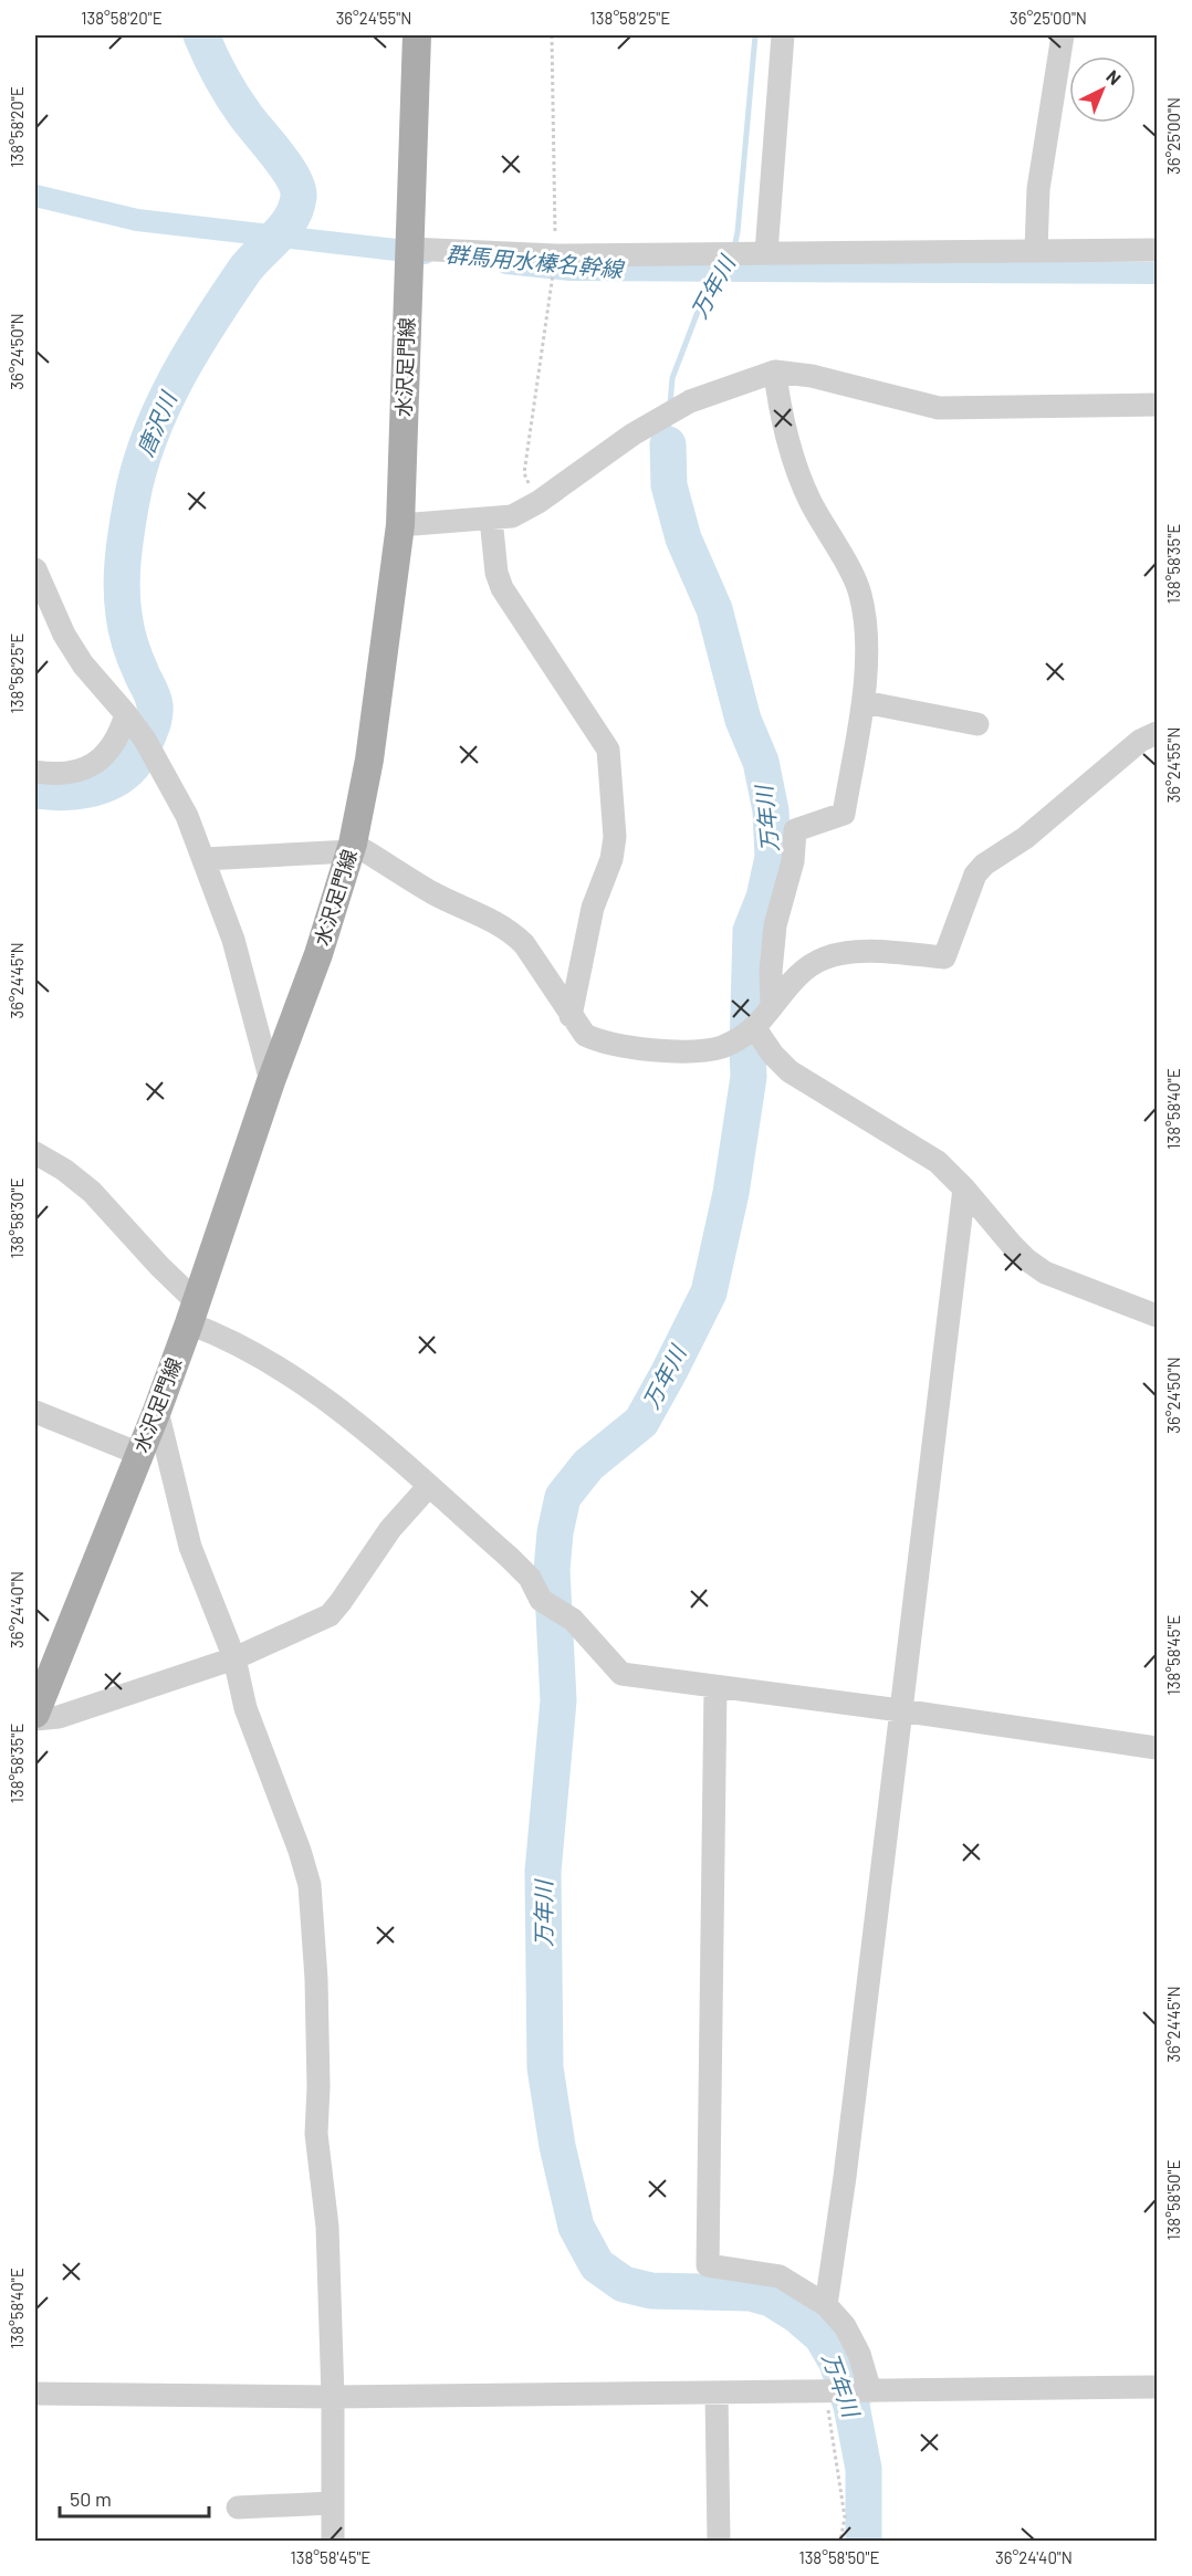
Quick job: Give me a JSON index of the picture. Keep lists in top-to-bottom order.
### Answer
{
  "streets": {
    "main road": ["水沢足門線"]
  },
  "water": ["群馬用水榛名幹線", "万年川", "唐沢川"],
  "scale_bar": "50 m",
  "north": "top right",
  "coordinates": [
    "138°58'20\"E",
    "36°24'55\"N",
    "138°58'25\"E",
    "36°25'00\"N",
    "36°24'50\"N",
    "138°58'35\"E",
    "36°24'45\"N",
    "138°58'40\"E",
    "138°58'30\"E",
    "36°24'40\"N",
    "138°58'45\"E",
    "138°58'50\"E"
  ]
}
